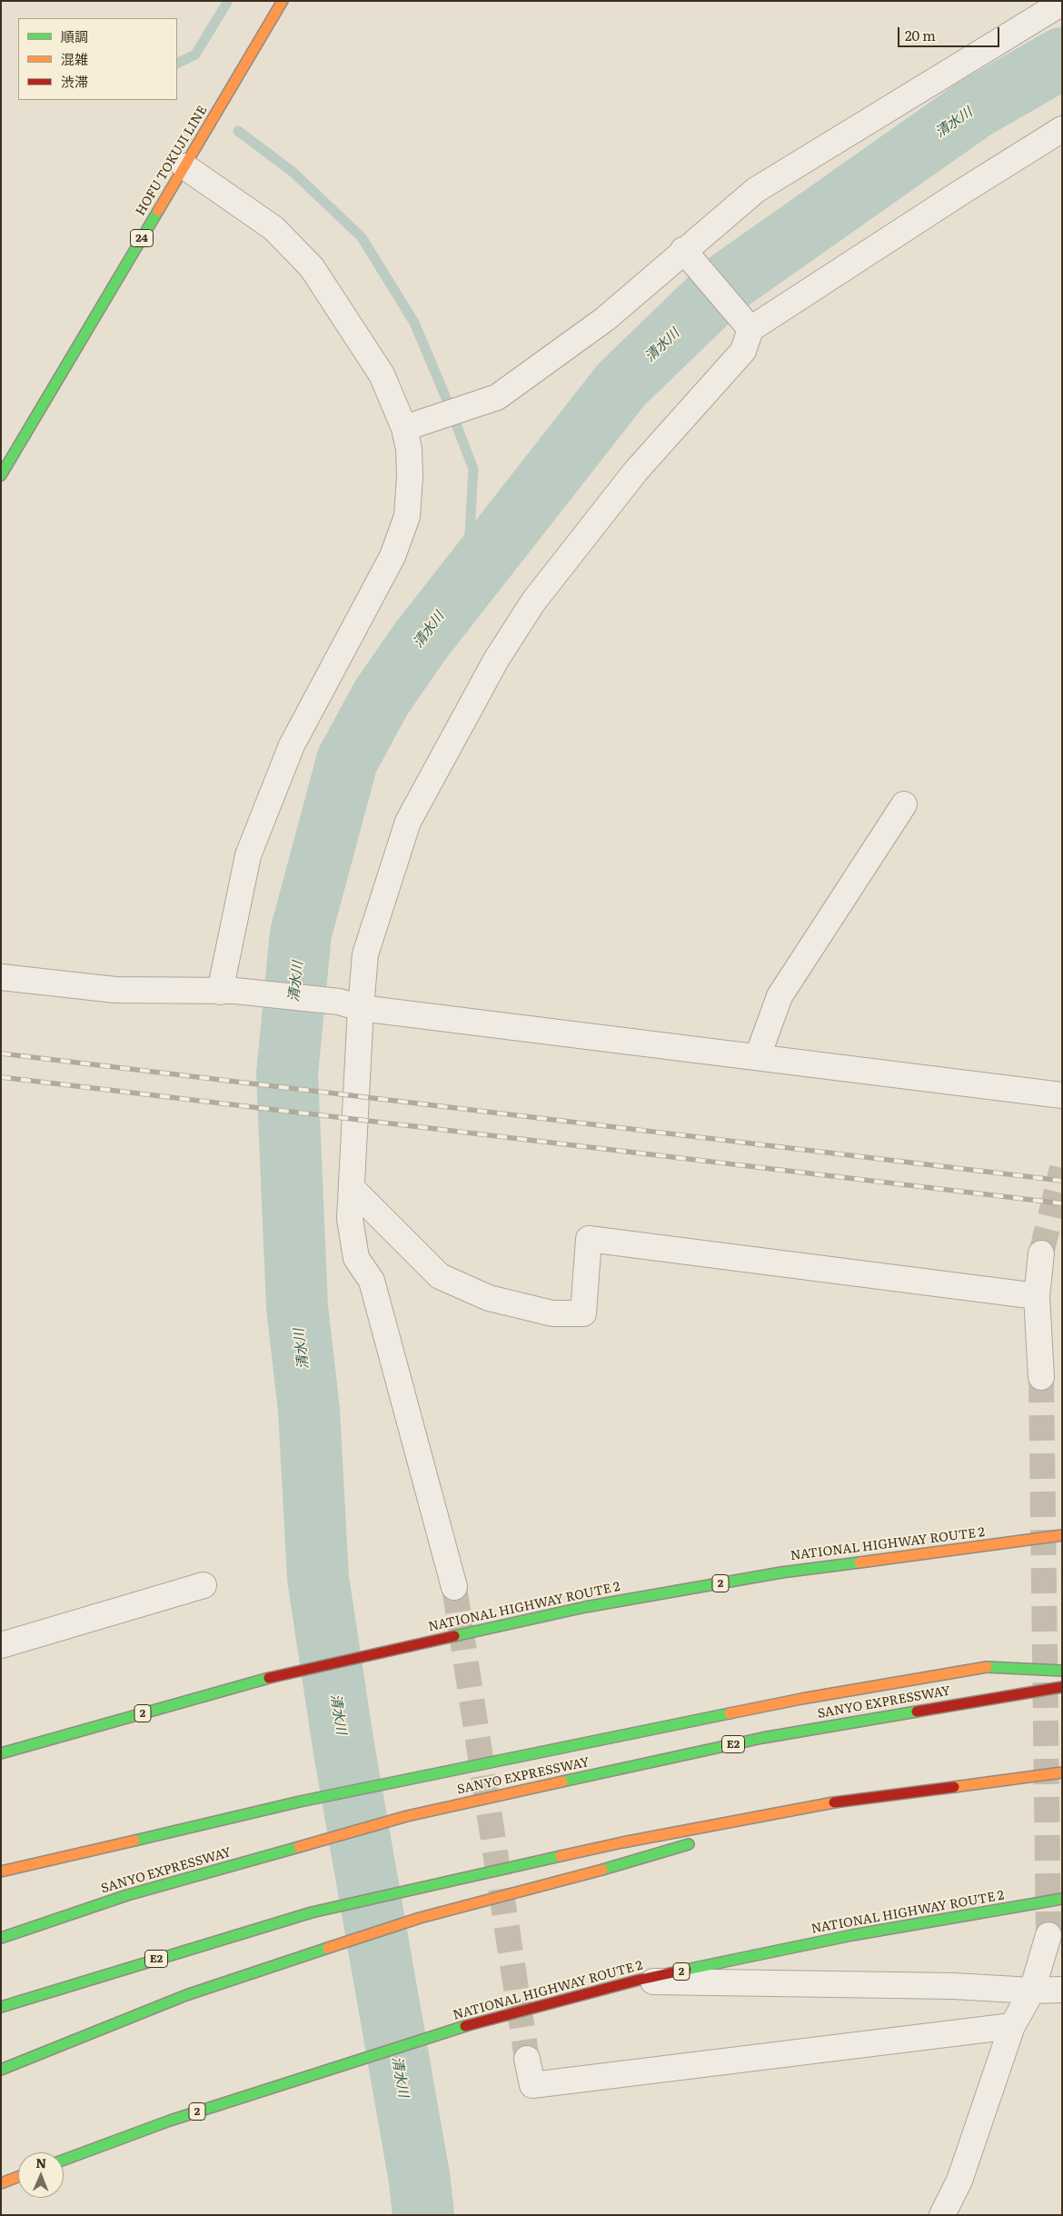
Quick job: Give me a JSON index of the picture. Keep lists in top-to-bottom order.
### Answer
{
  "streets": {
    "main road": [
      "HOFU TOKUJI LINE",
      "24",
      "NATIONAL HIGHWAY ROUTE 2",
      "2",
      "SANYO EXPRESSWAY",
      "E2"
    ]
  },
  "water": ["清水川"],
  "legend": ["順調", "混雑", "渋滞"],
  "scale_bar": "20 m",
  "north": "top"
}
